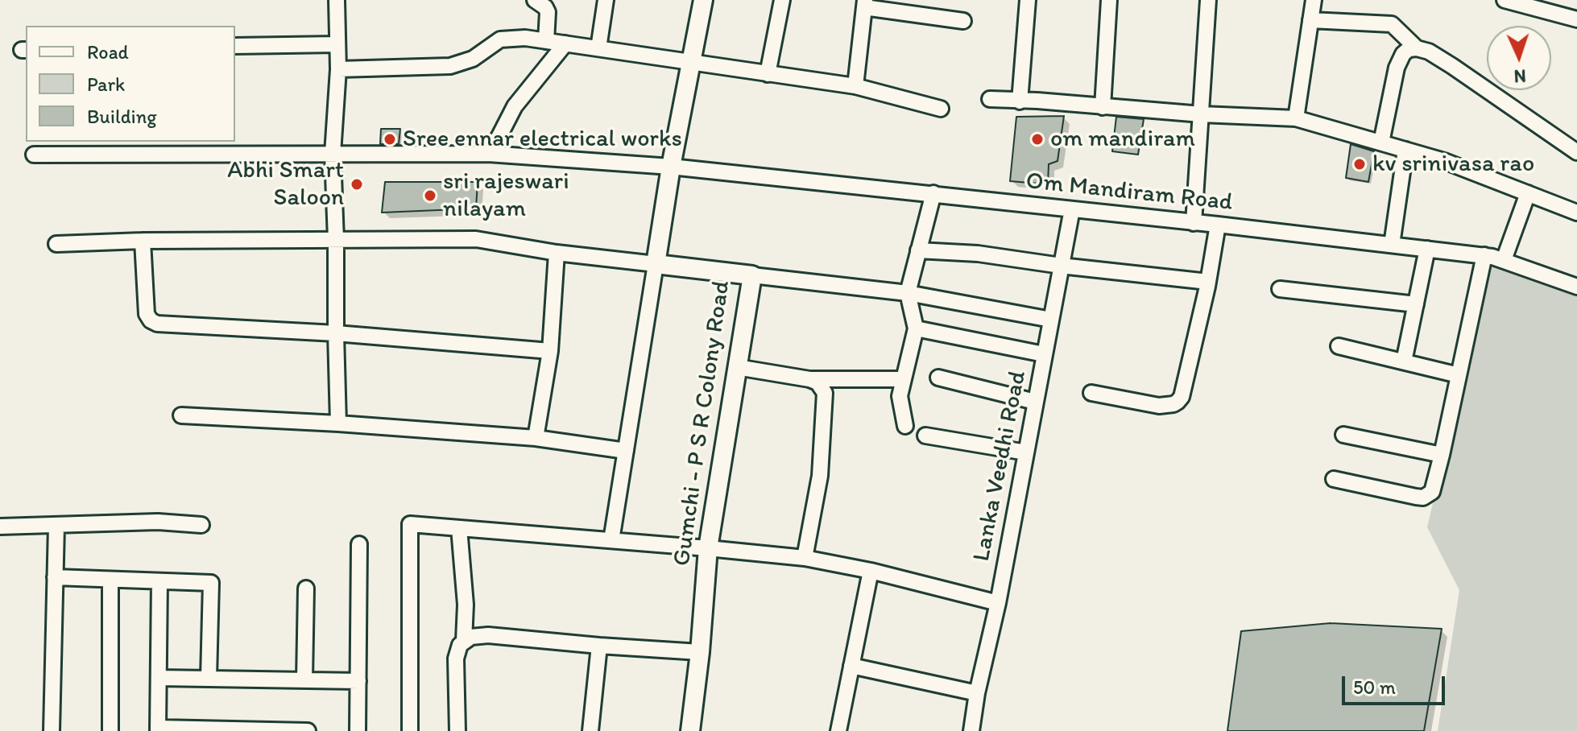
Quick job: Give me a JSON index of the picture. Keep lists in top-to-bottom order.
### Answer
{
  "streets": {
    "street": ["Om Mandiram Road", "Gumchi - P S R Colony Road", "Lanka Veedhi Road"]
  },
  "crossings": [
    ["Om Mandiram Road", "Lanka Veedhi Road"]
  ],
  "places": [
    "Sree ennar electrical works",
    "om mandiram",
    "kv srinivasa rao",
    "Abhi Smart Saloon",
    "sri rajeswari nilayam"
  ],
  "legend": ["Road", "Park", "Building"],
  "scale_bar": "50 m",
  "north": "bottom"
}
